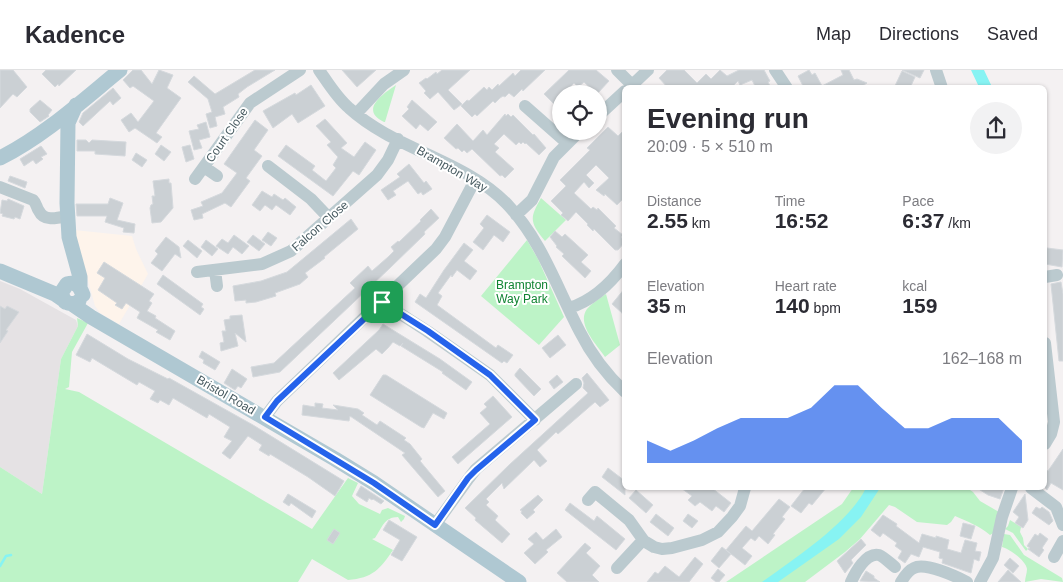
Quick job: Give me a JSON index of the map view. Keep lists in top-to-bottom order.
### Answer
{
  "streets": {
    "main road": ["Bristol Road"],
    "street": ["Court Close", "Brampton Way", "Falcon Close"]
  },
  "crossings": [
    ["Brampton Way", "Falcon Close"]
  ],
  "parks": ["Brampton Way Park"],
  "page": {
    "header": "Kadence",
    "nav": ["Map", "Directions", "Saved"],
    "heading": ["Evening run", "20:09 · 5 × 510 m"],
    "stats": [
      ["Distance", "2.55 km"],
      ["Time", "16:52"],
      ["Pace", "6:37 /km"],
      ["Elevation", "35 m"],
      ["Heart rate", "140 bpm"],
      ["kcal", "159"]
    ],
    "chart": ["Elevation", "162–168 m"]
  }
}
